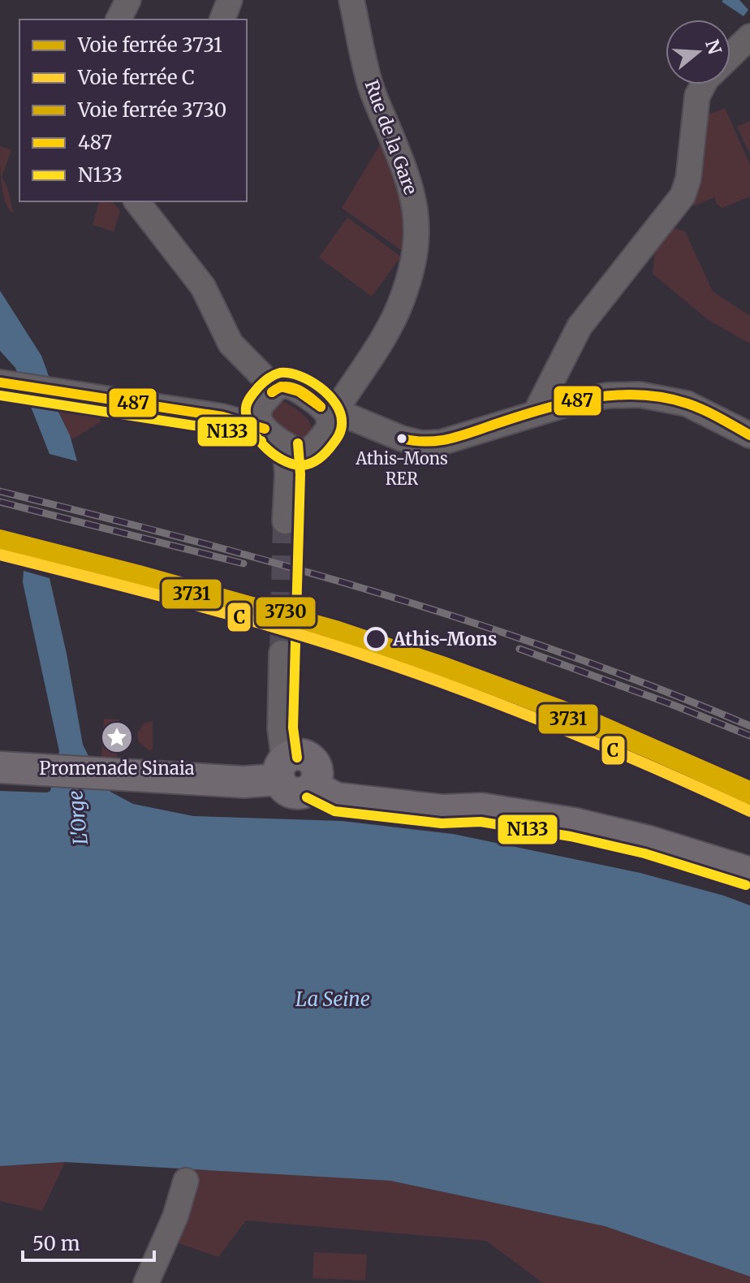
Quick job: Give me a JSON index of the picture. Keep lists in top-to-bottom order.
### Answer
{
  "streets": {
    "street": ["Rue de la Gare"]
  },
  "water": ["L'Orge", "La Seine"],
  "places": {
    "other": ["Athis-Mons RER", "Athis-Mons"],
    "place": ["Promenade Sinaia"]
  },
  "lines": [
    "transit line N133",
    "transit line 487",
    "rail line 3730",
    "rail line 3731",
    "rail line C"
  ],
  "legend": [
    "Voie ferrée 3731",
    "Voie ferrée C",
    "Voie ferrée 3730",
    "487",
    "N133"
  ],
  "scale_bar": "50 m",
  "north": "right"
}
